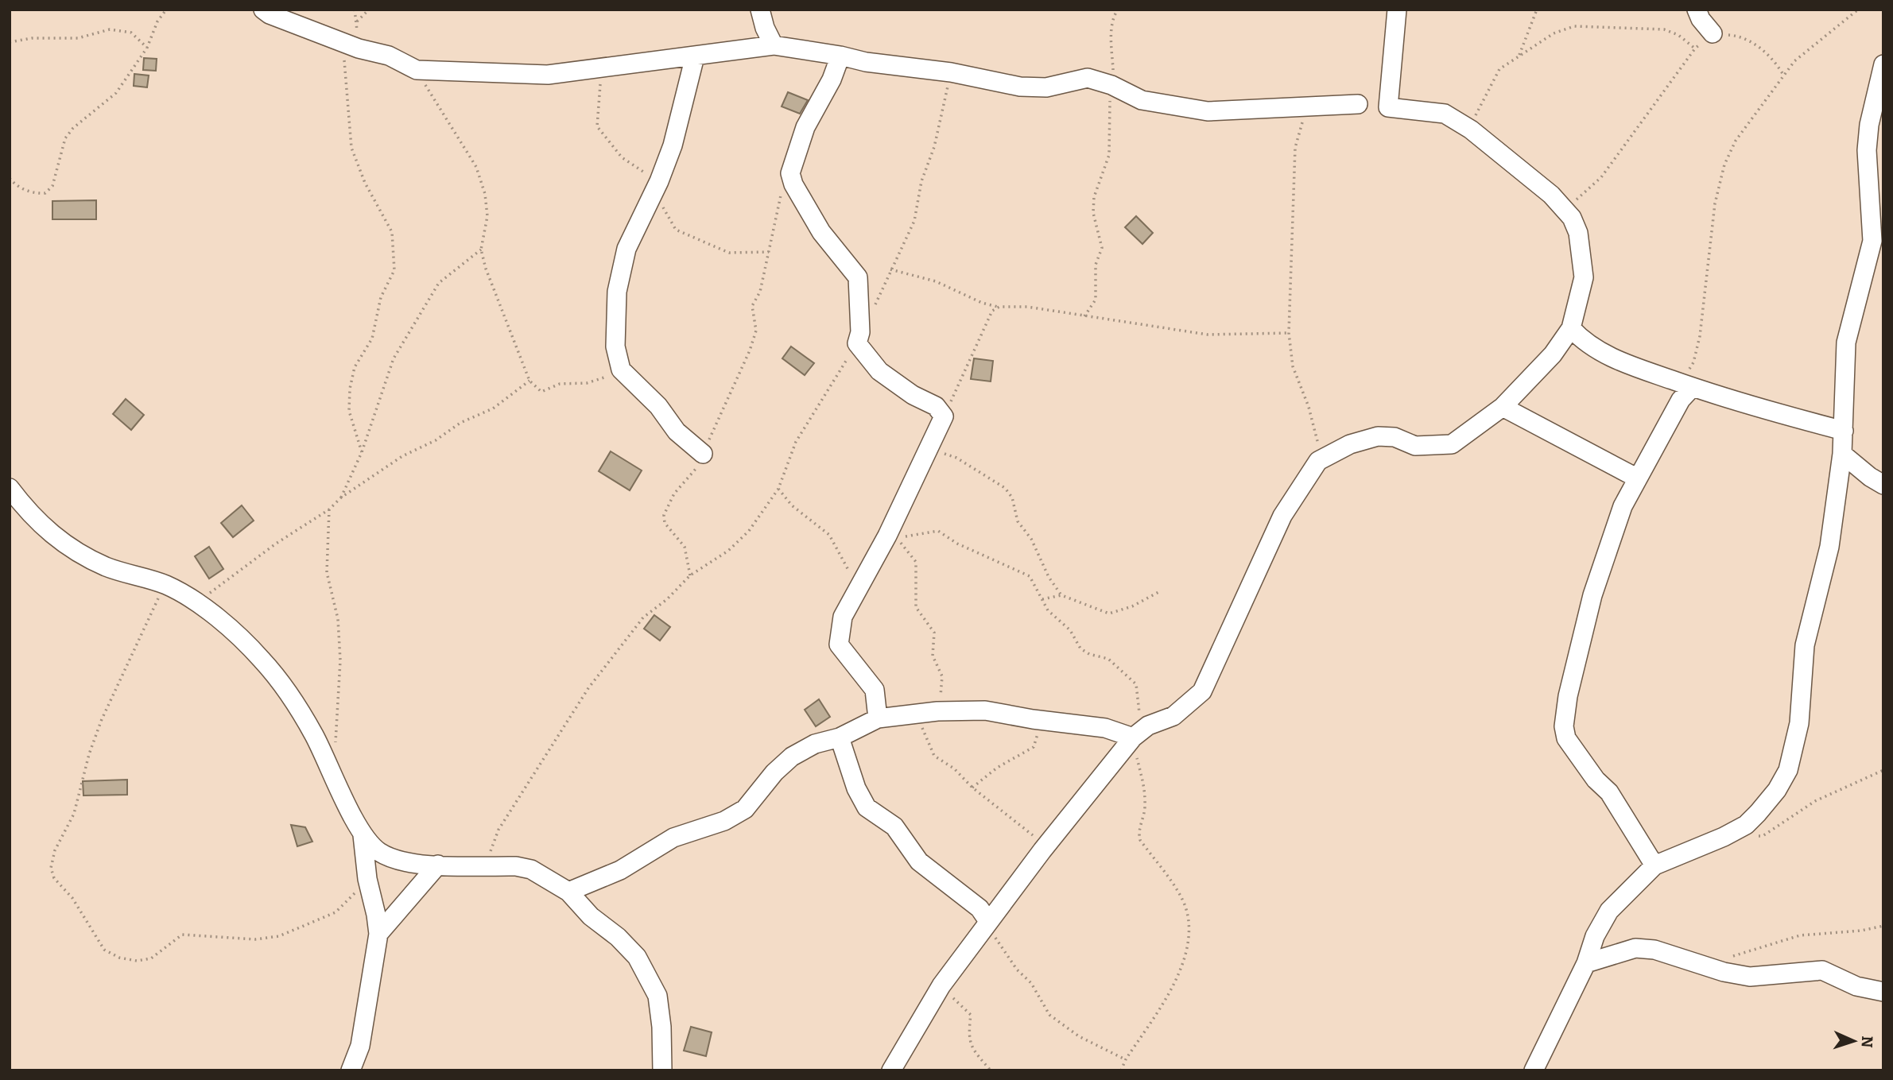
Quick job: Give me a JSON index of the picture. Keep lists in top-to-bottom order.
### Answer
{
  "north": "right"
}
